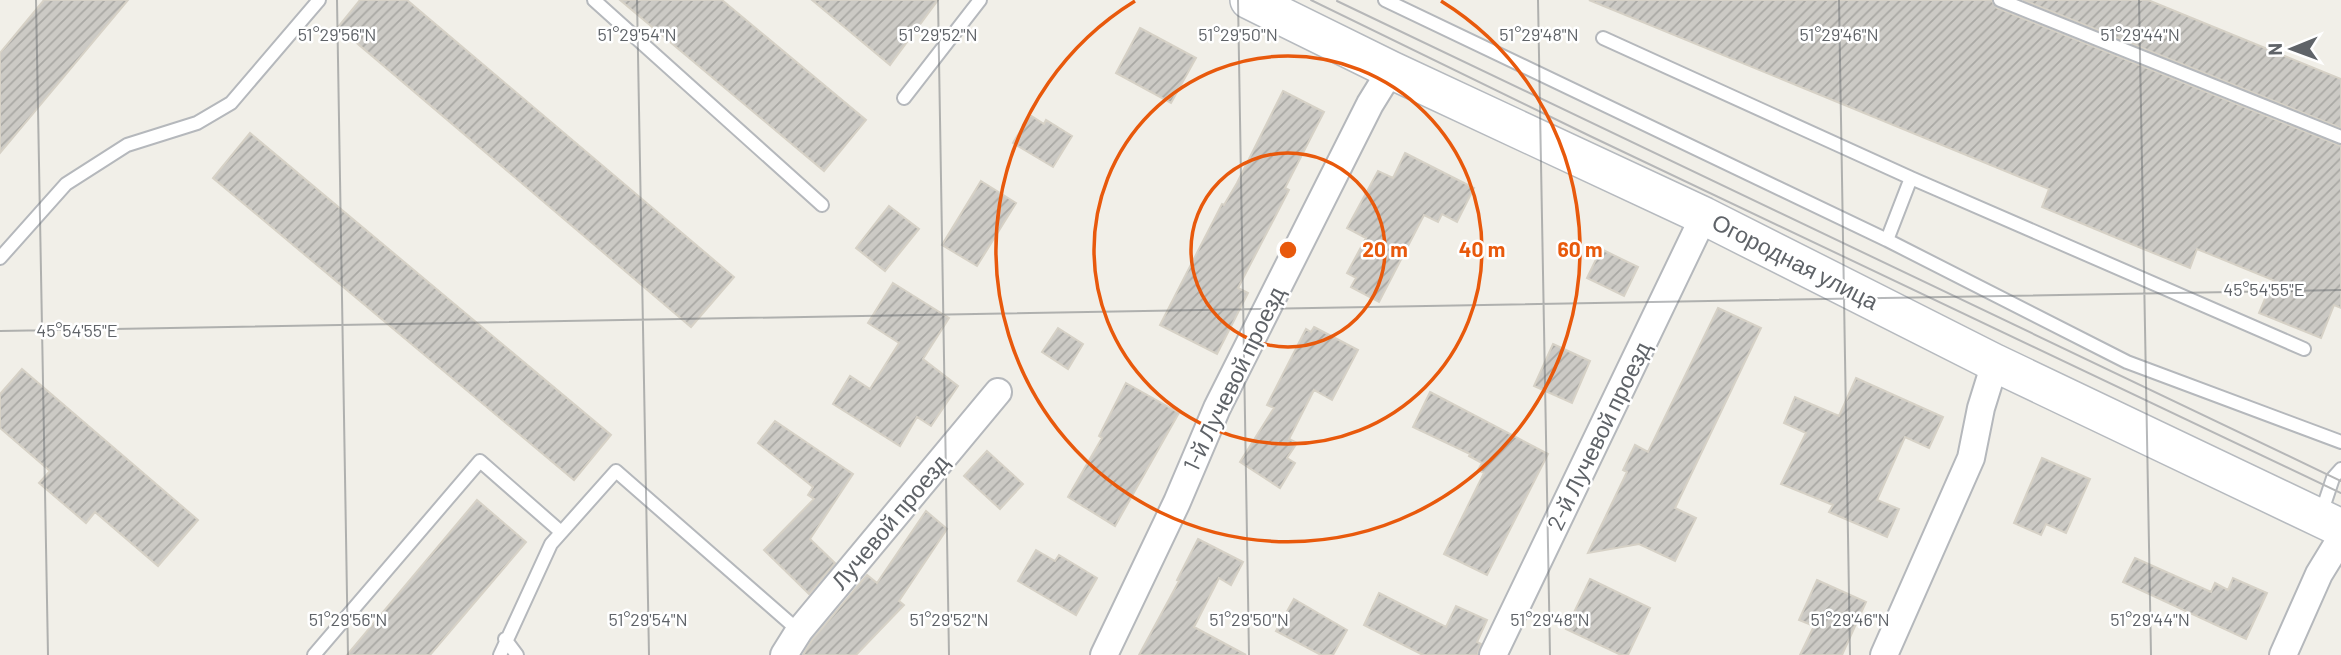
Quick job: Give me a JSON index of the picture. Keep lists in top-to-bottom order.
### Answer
{
  "streets": {
    "street": [
      "Огородная улица",
      "1-й Лучевой проезд",
      "2-й Лучевой проезд",
      "Лучевой проезд"
    ]
  },
  "crossings": [
    ["Огородная улица", "1-й Лучевой проезд"],
    ["Огородная улица", "2-й Лучевой проезд"]
  ],
  "north": "left",
  "coordinates": [
    "51°29'56\"N",
    "51°29'54\"N",
    "51°29'52\"N",
    "51°29'50\"N",
    "51°29'48\"N",
    "51°29'46\"N",
    "51°29'44\"N",
    "45°54'55\"E"
  ],
  "rings": ["20 m", "40 m", "60 m"]
}
